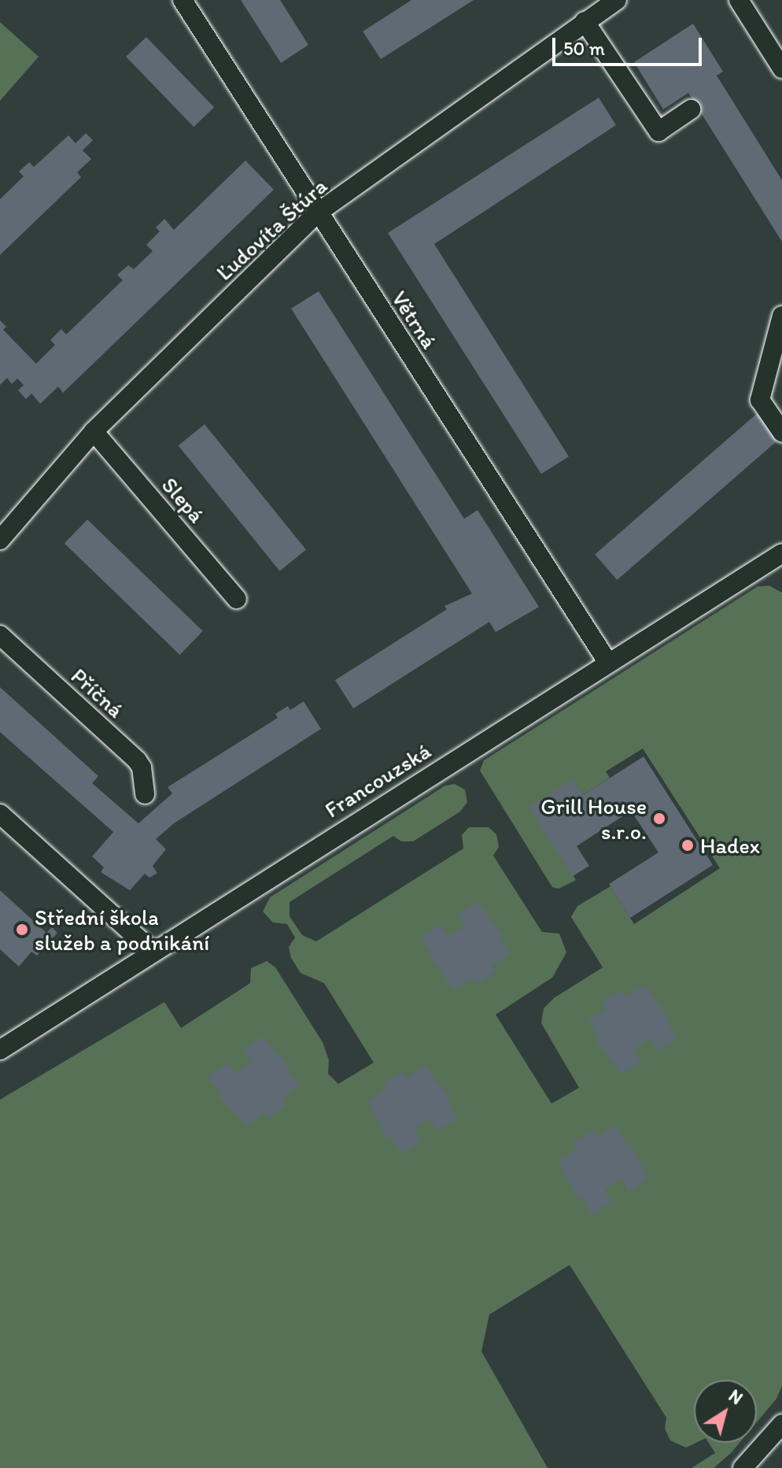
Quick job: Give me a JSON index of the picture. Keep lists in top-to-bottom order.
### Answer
{
  "streets": {
    "street": [
      "Ľudovíta Štúra",
      "Větrná",
      "Slepá",
      "Příčná",
      "Francouzská"
    ]
  },
  "crossings": [
    ["Ľudovíta Štúra", "Větrná"],
    ["Ľudovíta Štúra", "Slepá"],
    ["Větrná", "Francouzská"]
  ],
  "places": ["Grill House s.r.o.", "Hadex", "Střední škola služeb a podnikání"],
  "scale_bar": "50 m",
  "north": "top right"
}
